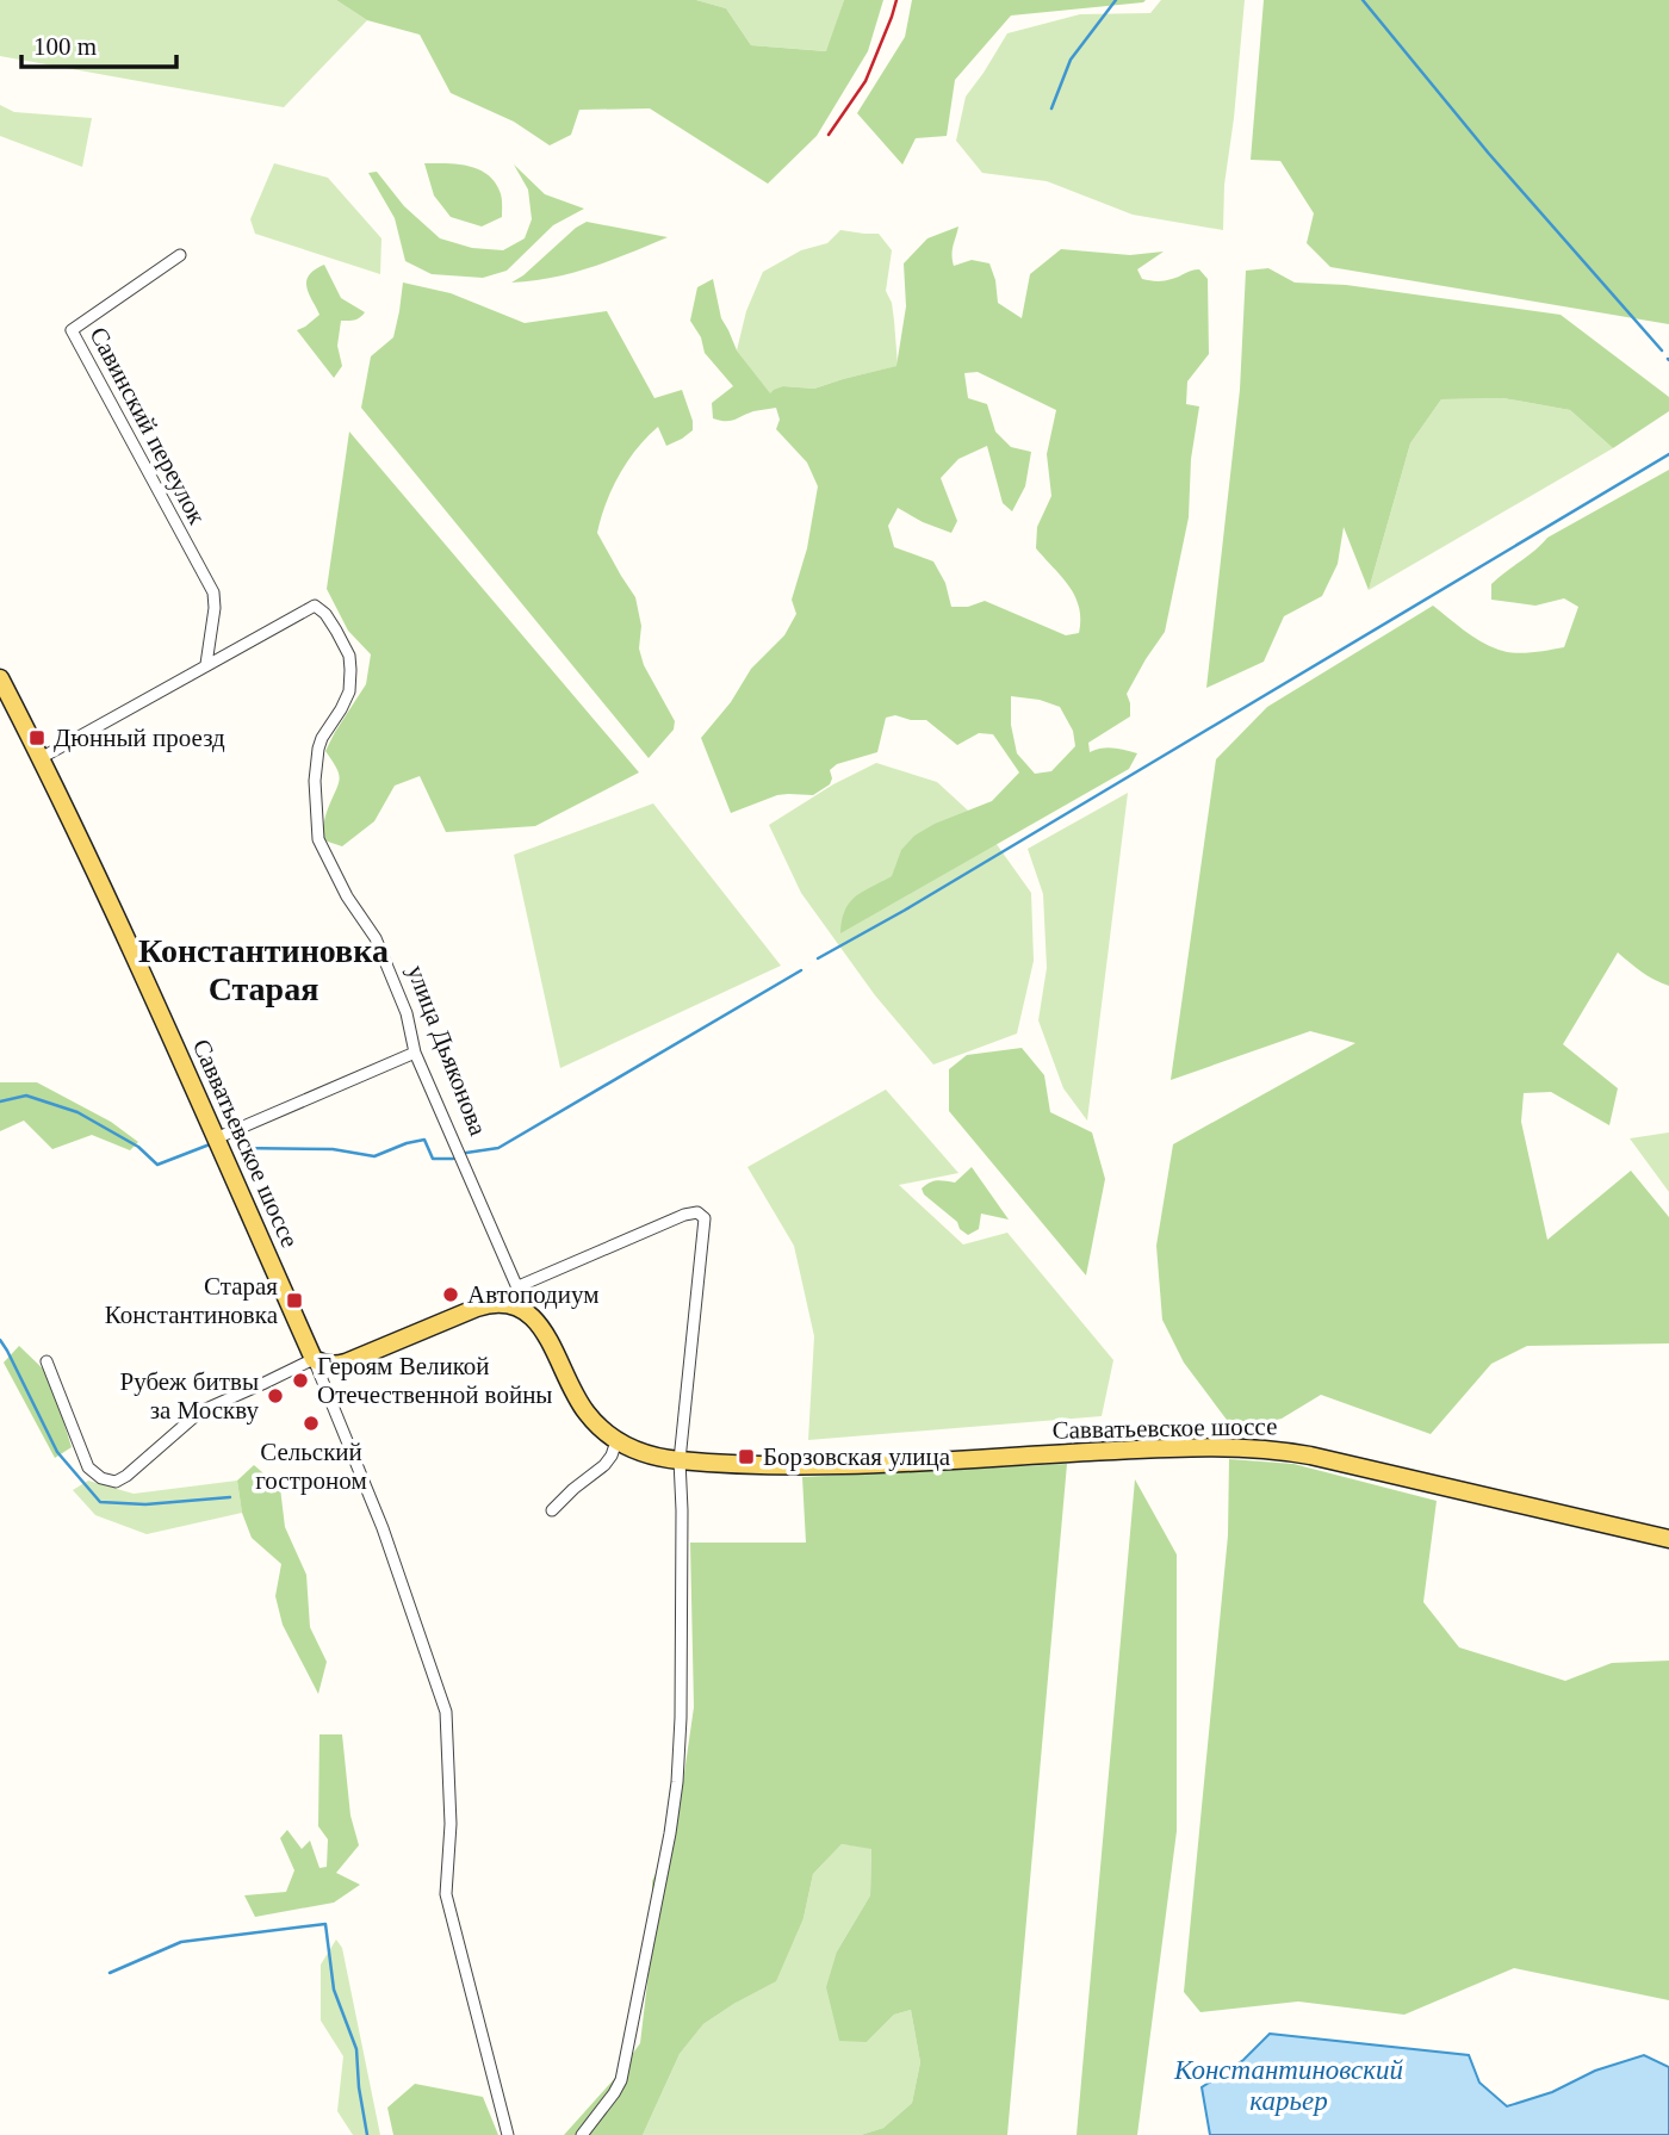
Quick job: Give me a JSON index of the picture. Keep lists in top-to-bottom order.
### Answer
{
  "streets": {
    "main road": ["улица Дьяконова", "Савватьевское шоссе"],
    "street": ["Савинский переулок"]
  },
  "crossings": [
    ["Савинский переулок", "улица Дьяконова"],
    ["улица Дьяконова", "Савватьевское шоссе"]
  ],
  "districts": ["Константиновка Старая"],
  "water": ["Константиновский карьер"],
  "places": {
    "transit": ["Дюнный проезд", "Старая Константиновка", "Борзовская улица"],
    "other": [
      "Автоподиум",
      "Героям Великой Отечественной войны",
      "Рубеж битвы за Москву",
      "Сельский гостроном"
    ]
  },
  "scale_bar": "100 m"
}
